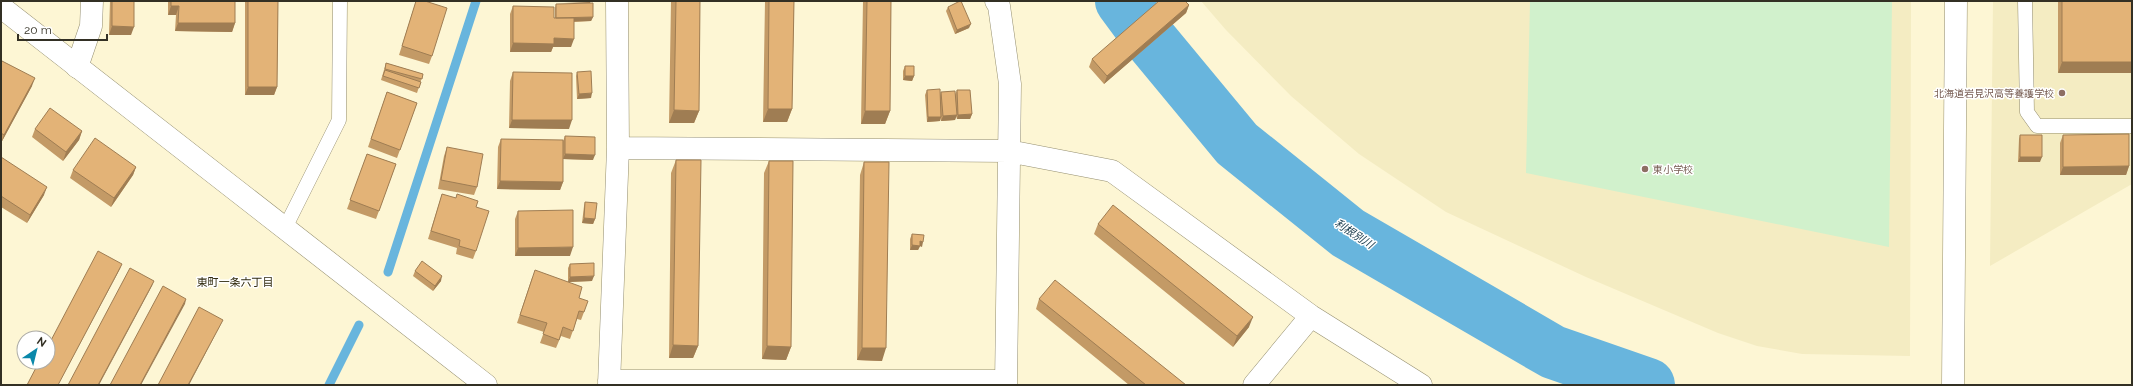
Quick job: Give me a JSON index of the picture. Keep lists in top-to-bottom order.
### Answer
{
  "districts": ["東町一条六丁目"],
  "water": ["利根別川"],
  "places": ["北海道岩見沢高等養護学校", "東小学校"],
  "scale_bar": "20 m",
  "north": "top right"
}
